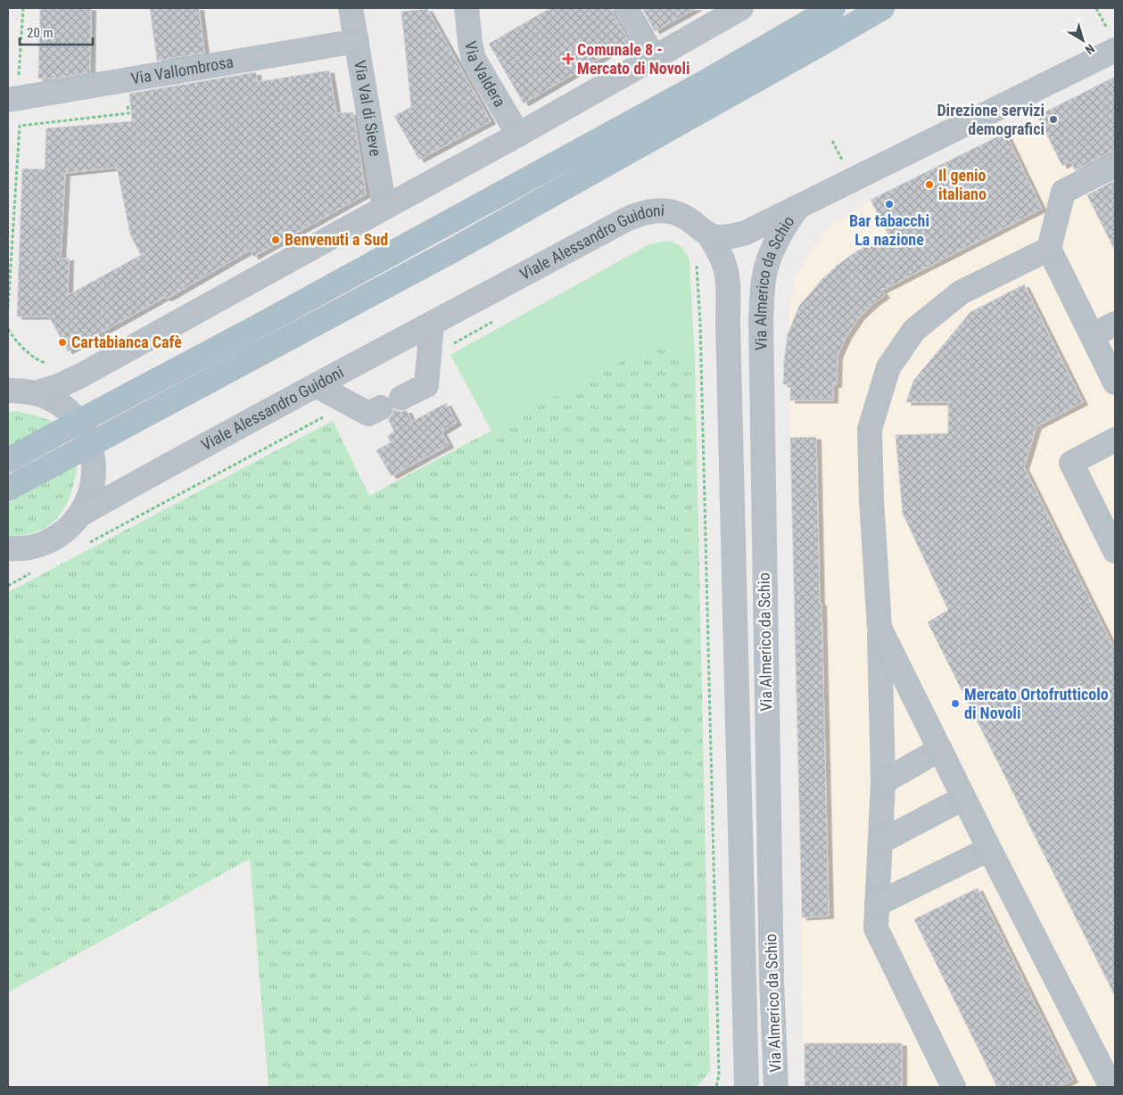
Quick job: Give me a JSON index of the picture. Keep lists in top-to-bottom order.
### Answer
{
  "streets": {
    "street": [
      "Via Vallombrosa",
      "Via Valdera",
      "Via Val di Sieve",
      "Viale Alessandro Guidoni",
      "Via Almerico da Schio"
    ]
  },
  "crossings": [
    ["Via Vallombrosa", "Via Val di Sieve"],
    ["Via Valdera", "Viale Alessandro Guidoni"],
    ["Via Val di Sieve", "Viale Alessandro Guidoni"],
    ["Viale Alessandro Guidoni", "Via Almerico da Schio"]
  ],
  "places": {
    "health": ["Comunale 8 - Mercato di Novoli"],
    "other": [
      "Direzione servizi demografici",
      "Il genio italiano",
      "Bar tabacchi La nazione",
      "Benvenuti a Sud",
      "Cartabianca Cafè",
      "Mercato Ortofrutticolo di Novoli"
    ]
  },
  "scale_bar": "20 m",
  "north": "bottom right"
}
